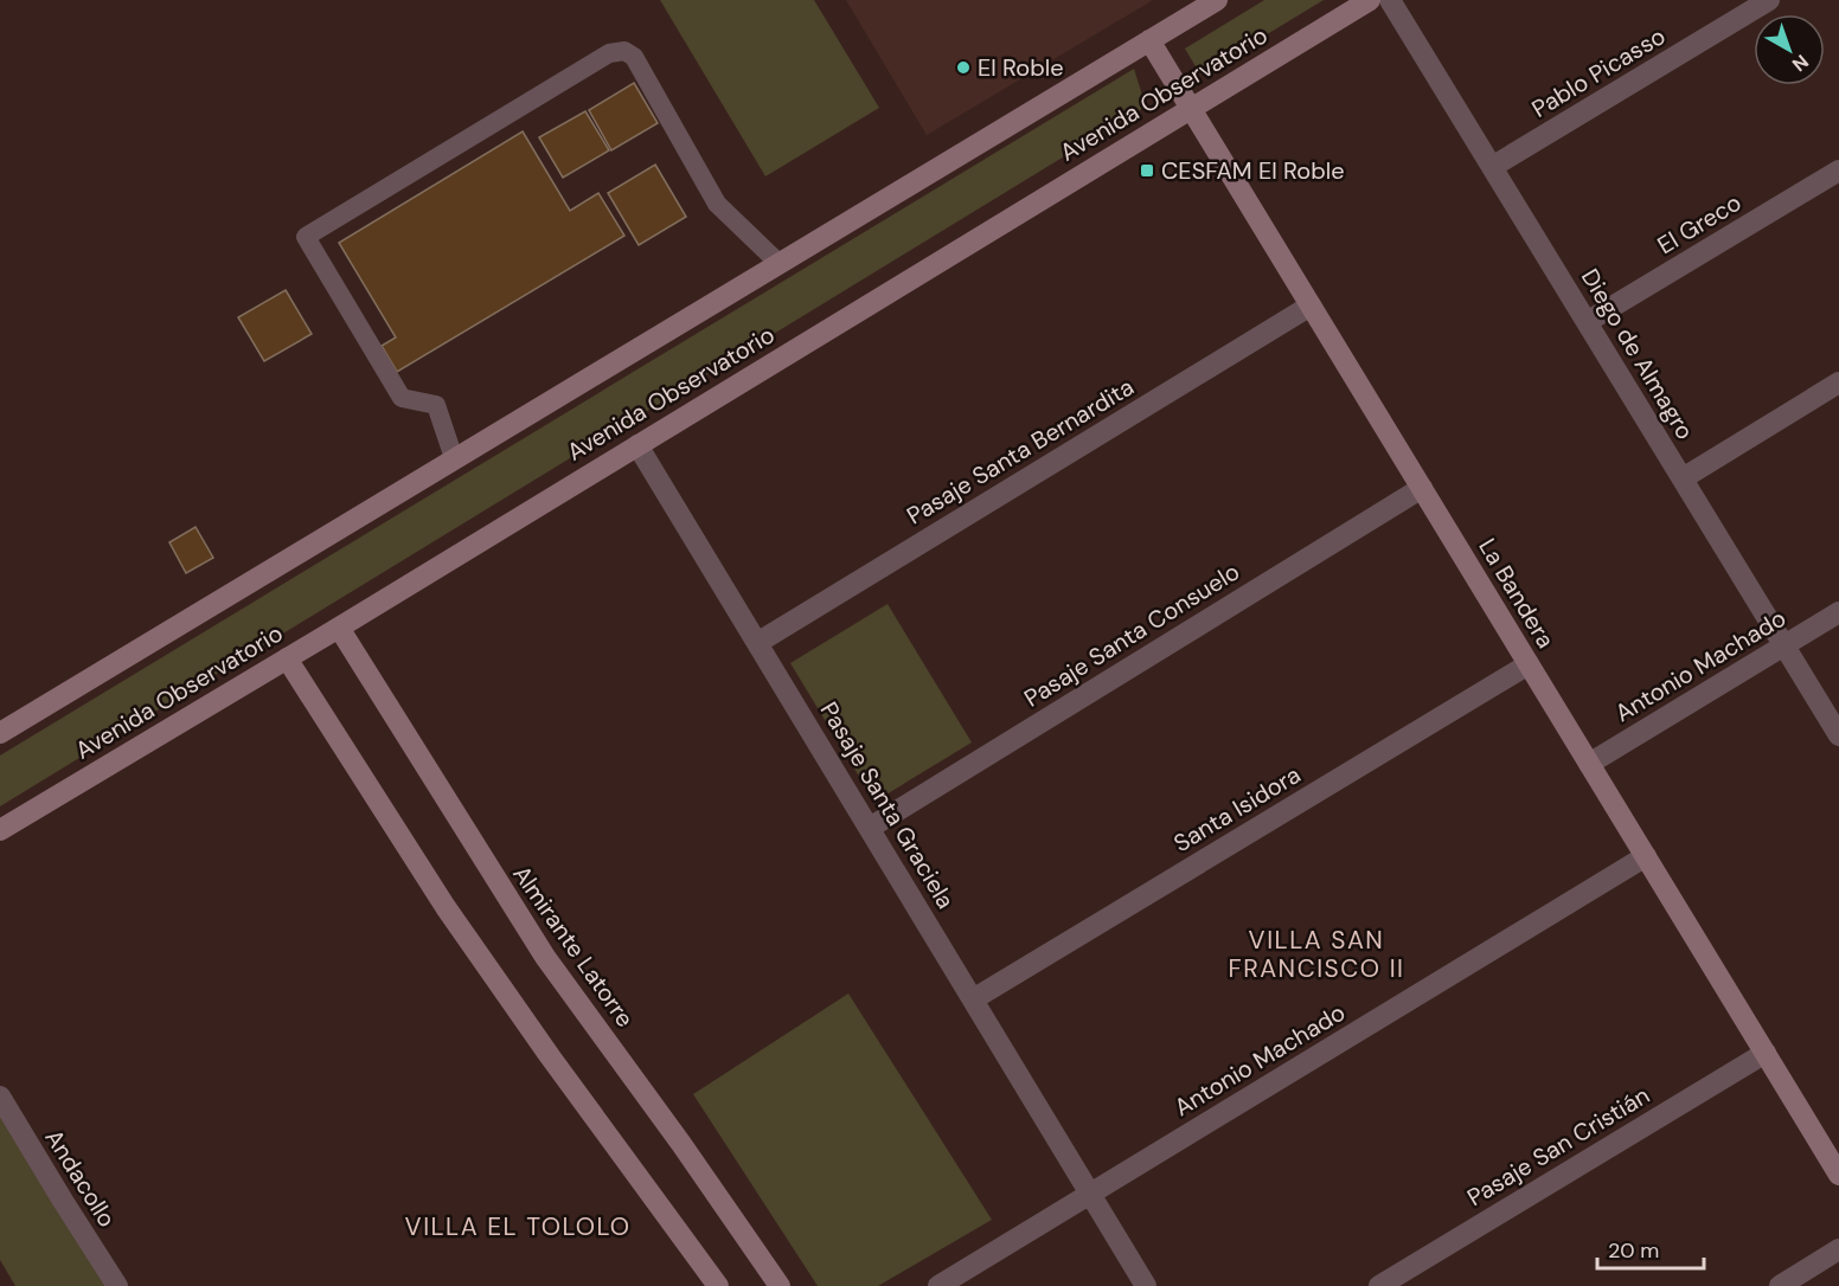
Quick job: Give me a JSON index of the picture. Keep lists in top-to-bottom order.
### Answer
{
  "streets": {
    "main road": ["Avenida Observatorio", "La Bandera", "Almirante Latorre"],
    "street": [
      "Pablo Picasso",
      "El Greco",
      "Diego de Almagro",
      "Pasaje Santa Bernardita",
      "Pasaje Santa Consuelo",
      "Antonio Machado",
      "Pasaje Santa Graciela",
      "Santa Isidora",
      "Pasaje San Cristián",
      "Andacollo"
    ]
  },
  "crossings": [
    ["Pablo Picasso", "Diego de Almagro"],
    ["Avenida Observatorio", "La Bandera"],
    ["Avenida Observatorio", "Pasaje Santa Graciela"],
    ["Avenida Observatorio", "Almirante Latorre"],
    ["El Greco", "Diego de Almagro"],
    ["Diego de Almagro", "Antonio Machado"],
    ["Pasaje Santa Bernardita", "La Bandera"],
    ["Pasaje Santa Bernardita", "Pasaje Santa Graciela"],
    ["La Bandera", "Pasaje Santa Consuelo"],
    ["La Bandera", "Antonio Machado"],
    ["La Bandera", "Santa Isidora"],
    ["La Bandera", "Pasaje San Cristián"],
    ["Pasaje Santa Consuelo", "Pasaje Santa Graciela"],
    ["Antonio Machado", "Pasaje Santa Graciela"],
    ["Pasaje Santa Graciela", "Santa Isidora"]
  ],
  "districts": ["VILLA SAN FRANCISCO II", "VILLA EL TOLOLO"],
  "places": {
    "other": ["El Roble"],
    "transit": ["CESFAM El Roble"]
  },
  "scale_bar": "20 m",
  "north": "bottom right"
}
